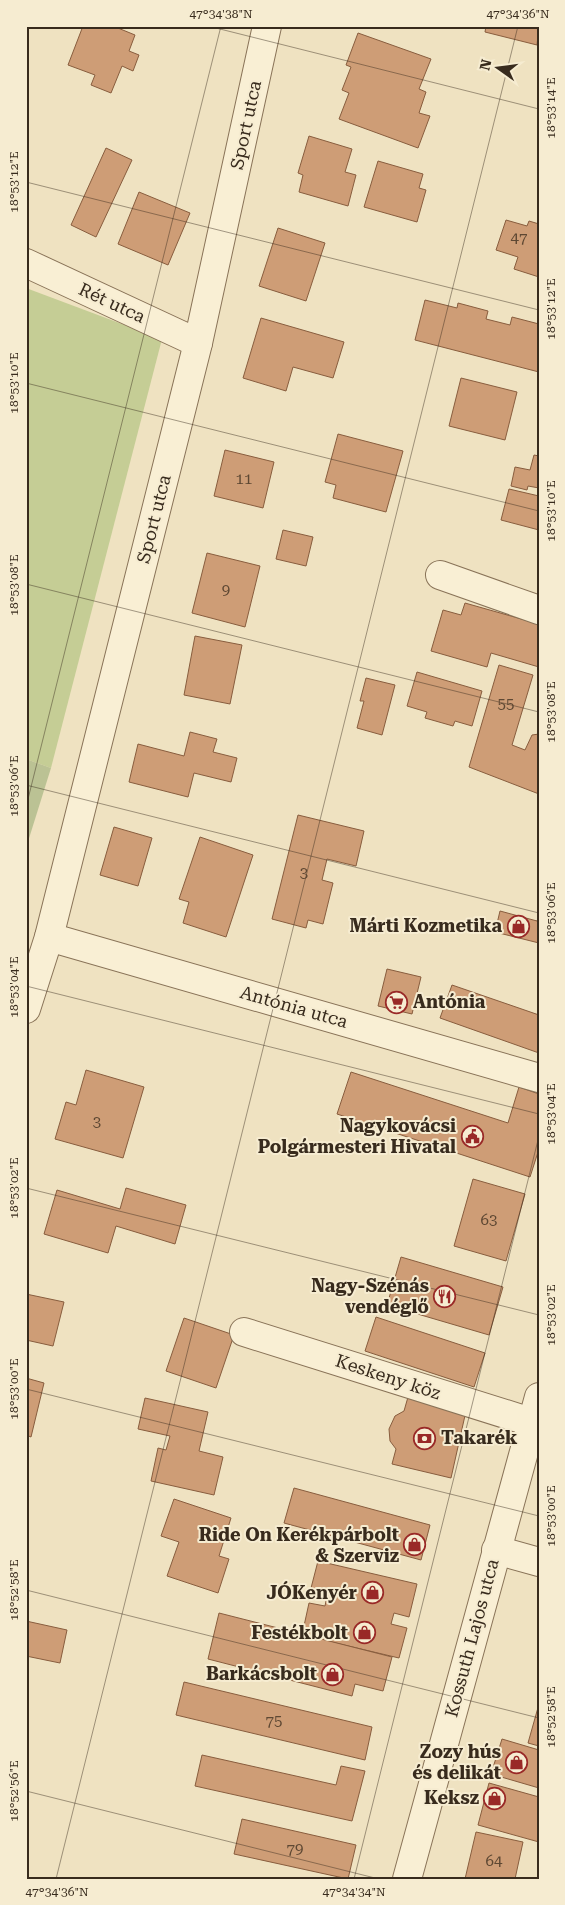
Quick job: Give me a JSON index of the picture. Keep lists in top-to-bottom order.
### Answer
{
  "streets": {
    "street": [
      "Sport utca",
      "Rét utca",
      "Antónia utca",
      "Keskeny köz",
      "Kossuth Lajos utca"
    ]
  },
  "crossings": [
    ["Sport utca", "Rét utca"],
    ["Sport utca", "Antónia utca"],
    ["Keskeny köz", "Kossuth Lajos utca"]
  ],
  "places": {
    "shop": [
      "Márti Kozmetika",
      "Ride On Kerékpárbolt & Szerviz",
      "JÓKenyér",
      "Festékbolt",
      "Barkácsbolt",
      "Zozy hús és delikát",
      "Keksz"
    ],
    "supermarket": ["Antónia"],
    "public building": ["Nagykovácsi Polgármesteri Hivatal"],
    "restaurant": ["Nagy-Szénás vendéglő"],
    "bank": ["Takarék"]
  },
  "house_numbers": [
    "47",
    "11",
    "9",
    "55",
    "3",
    "3",
    "63",
    "75",
    "79",
    "64"
  ],
  "north": "left",
  "coordinates": [
    "47°34'38\"N",
    "47°34'36\"N",
    "18°53'14\"E",
    "18°53'12\"E",
    "18°53'10\"E",
    "18°53'08\"E",
    "18°53'06\"E",
    "18°53'04\"E",
    "18°53'02\"E",
    "18°53'00\"E",
    "18°52'58\"E",
    "18°52'56\"E",
    "47°34'34\"N"
  ]
}
